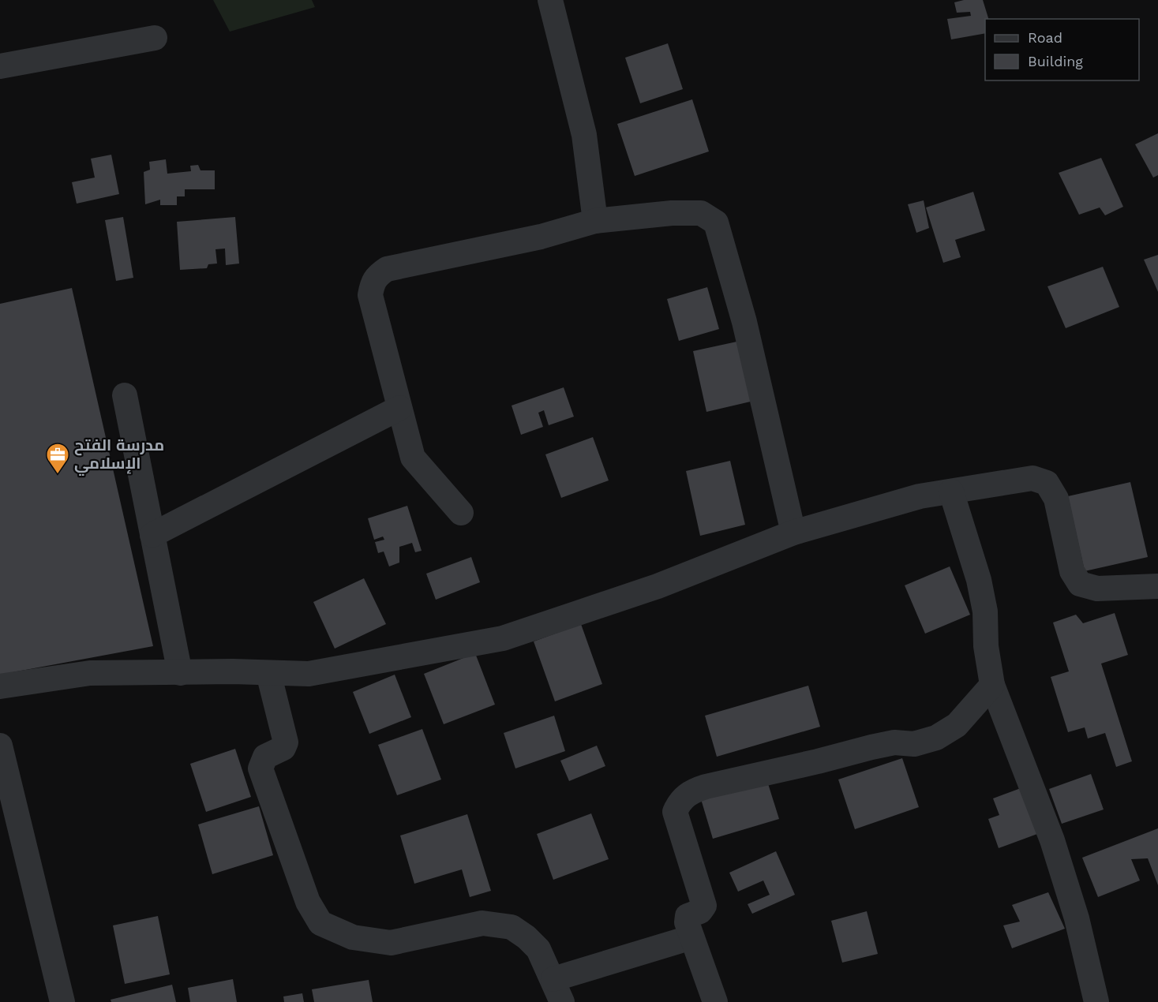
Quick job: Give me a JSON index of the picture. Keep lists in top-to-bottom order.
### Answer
{
  "places": {
    "office": ["مدرسة الفتح الإسلامي"]
  },
  "legend": ["Road", "Building"]
}
